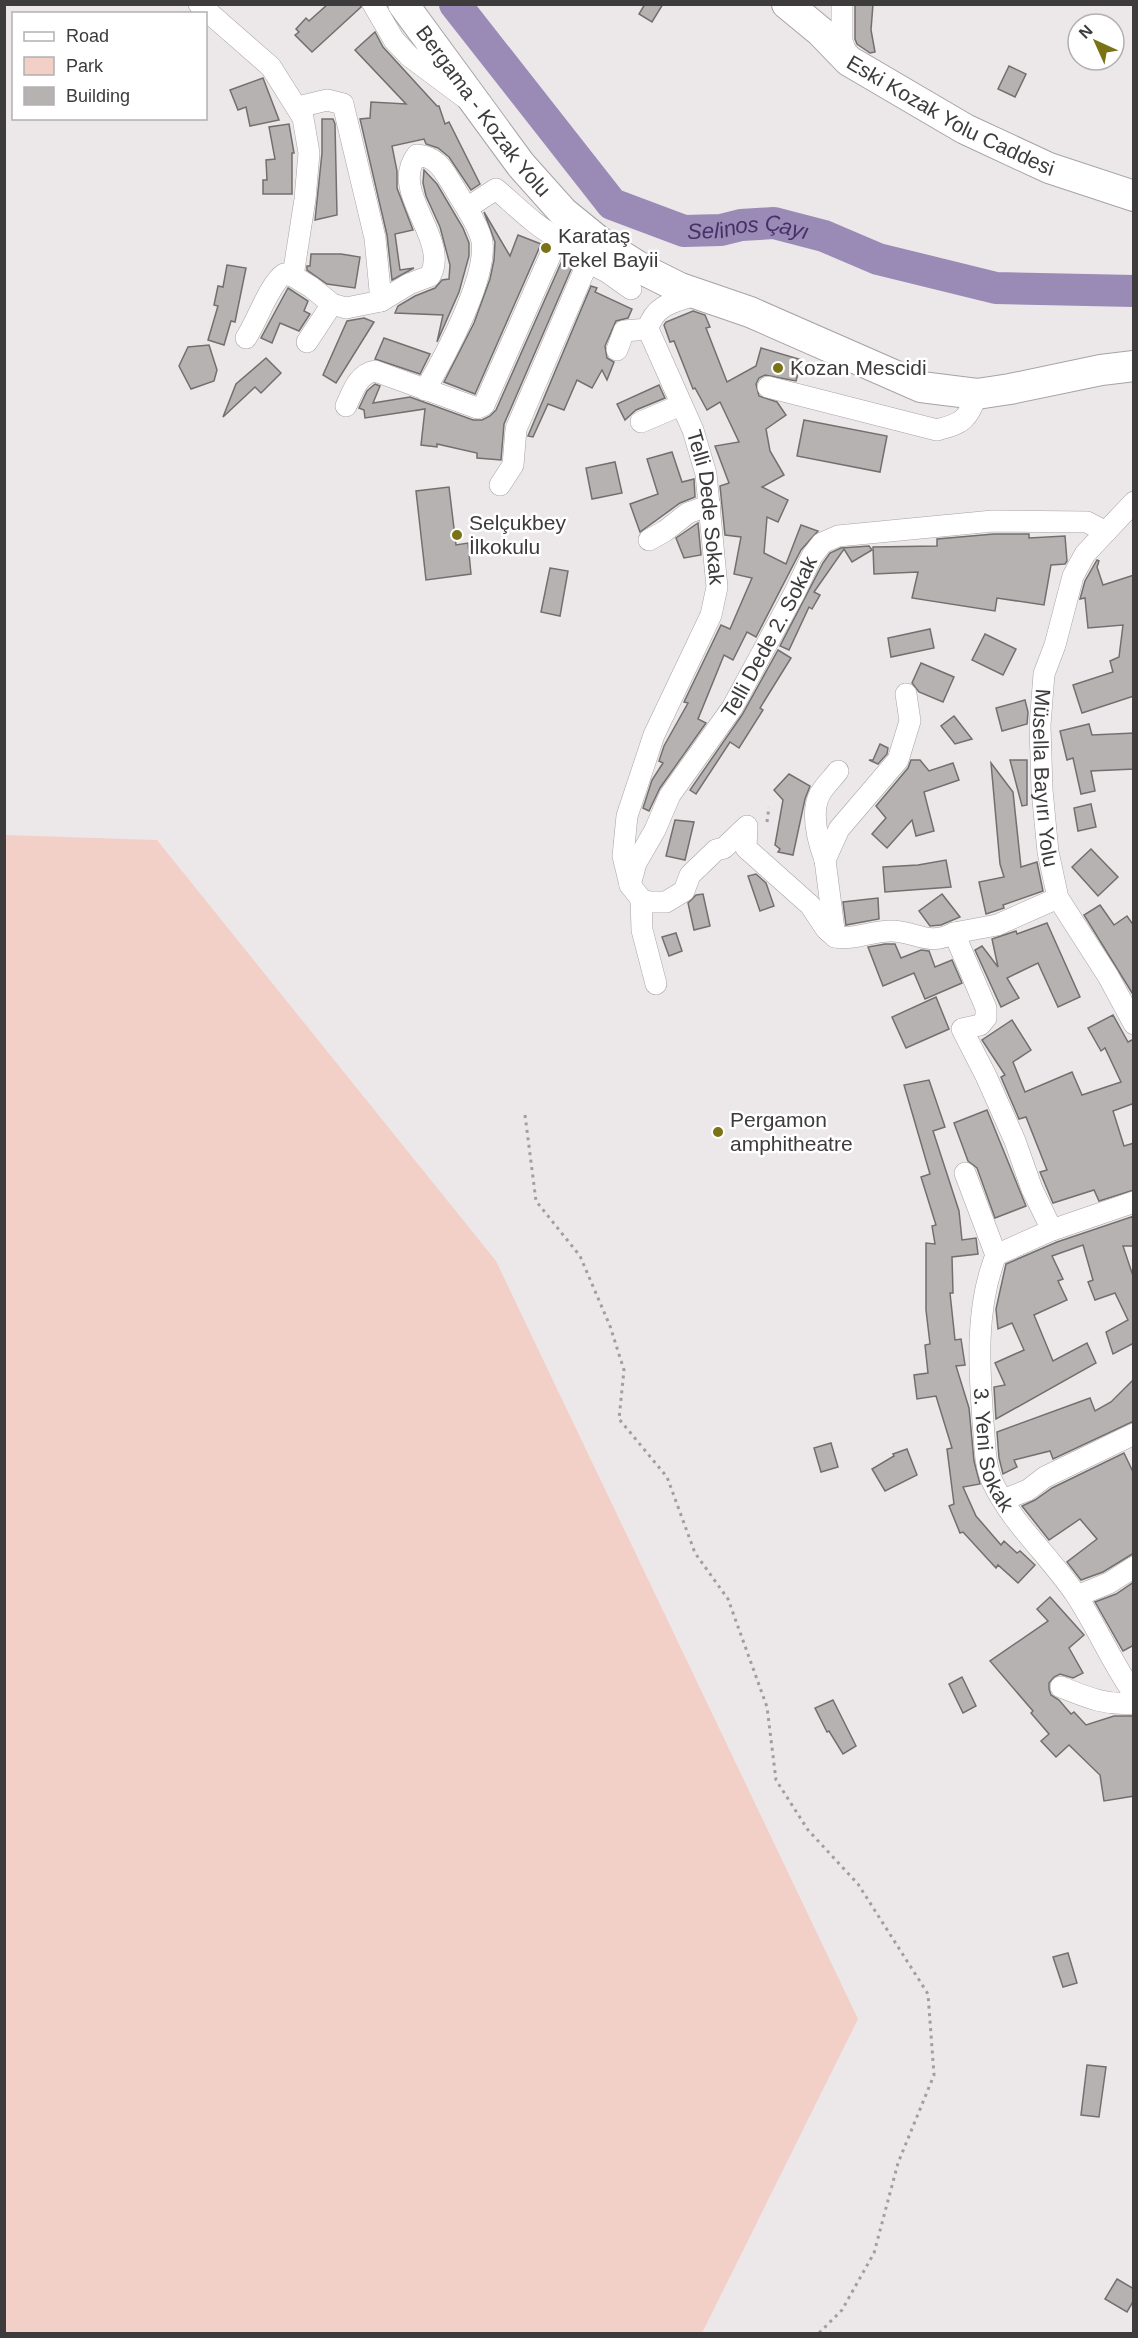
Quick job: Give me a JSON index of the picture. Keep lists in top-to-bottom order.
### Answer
{
  "streets": {
    "main road": ["Bergama - Kozak Yolu", "Eski Kozak Yolu Caddesi"],
    "street": [
      "Telli Dede Sokak",
      "Telli Dede 2. Sokak",
      "Müsella Bayırı Yolu",
      "3. Yeni Sokak"
    ]
  },
  "crossings": [
    ["Bergama - Kozak Yolu", "Telli Dede Sokak"],
    ["Telli Dede Sokak", "Telli Dede 2. Sokak"],
    ["Telli Dede 2. Sokak", "Müsella Bayırı Yolu"]
  ],
  "water": ["Selinos Çayı"],
  "places": [
    "Karataş Tekel Bayii",
    "Kozan Mescidi",
    "Selçukbey İlkokulu",
    "Pergamon amphitheatre"
  ],
  "legend": ["Road", "Park", "Building"],
  "north": "top left"
}
